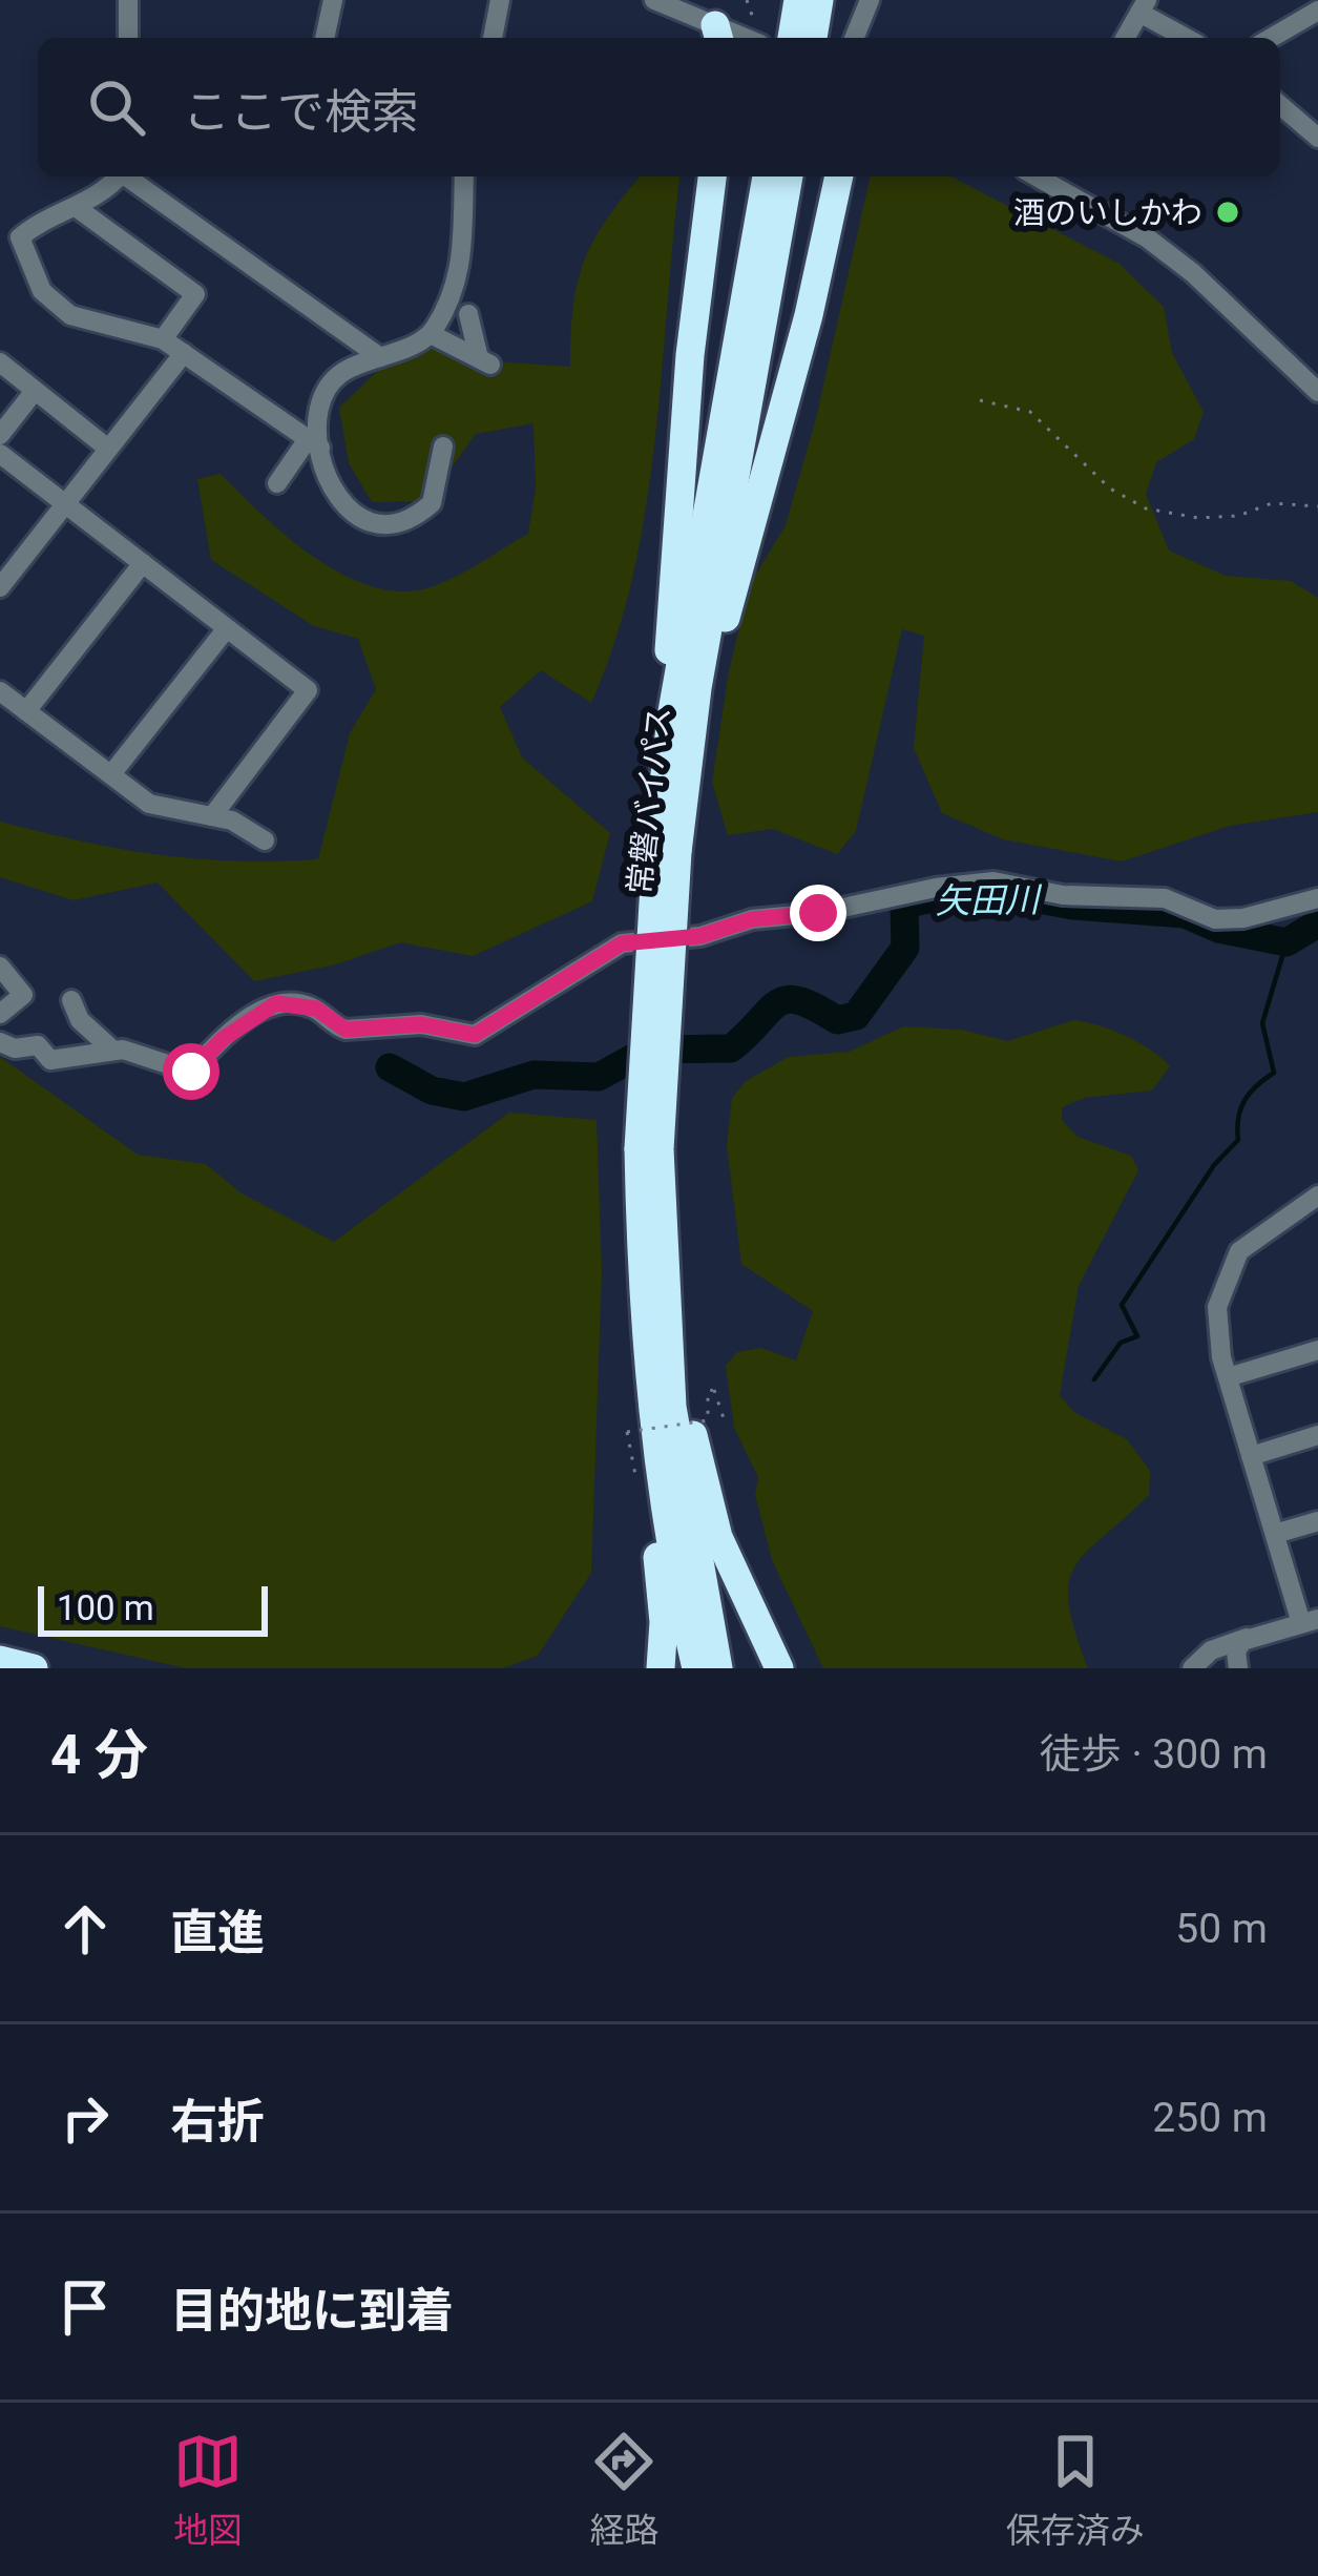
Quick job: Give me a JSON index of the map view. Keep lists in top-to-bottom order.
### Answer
{
  "streets": {
    "highway": ["常磐バイパス"]
  },
  "water": ["矢田川"],
  "places": ["酒のいしかわ"],
  "scale_bar": "100 m",
  "page": {
    "search": "ここで検索",
    "scale": "100 m",
    "heading": ["4 分", "徒歩 · 300 m"],
    "list": [
      ["直進", "50 m"],
      ["右折", "250 m"],
      "目的地に到着"
    ],
    "nav": ["地図", "経路", "保存済み"]
  }
}
